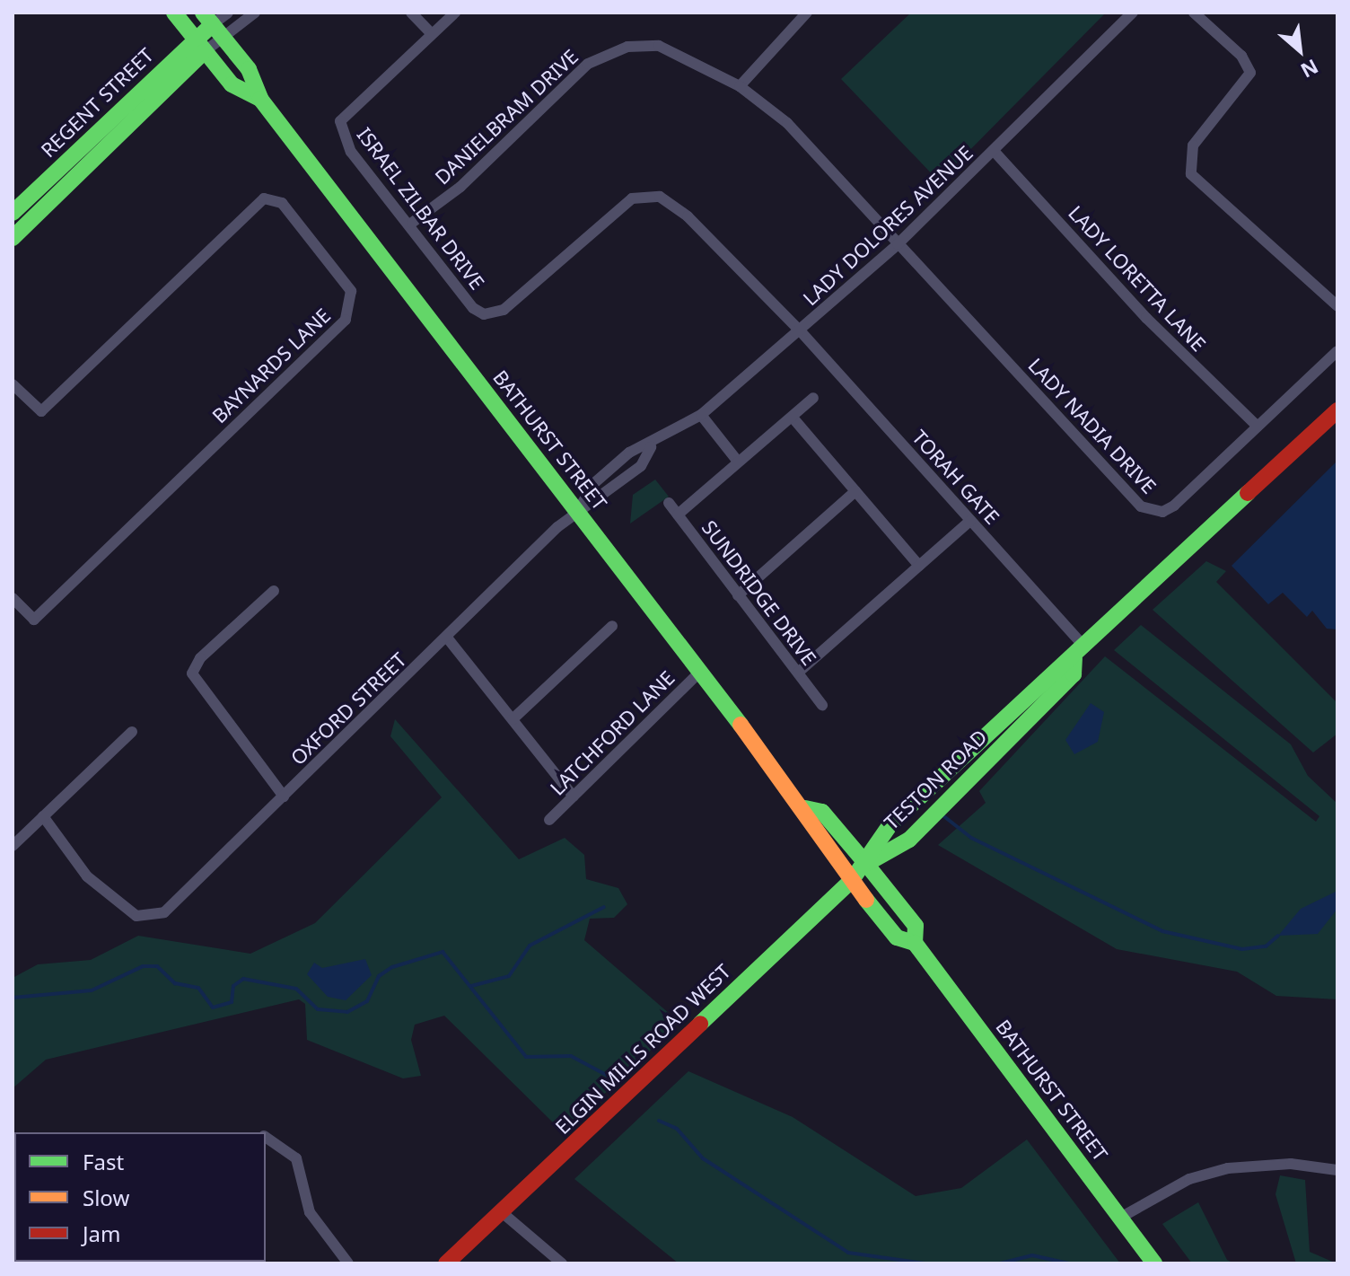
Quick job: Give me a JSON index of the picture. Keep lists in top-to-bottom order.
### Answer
{
  "streets": {
    "main road": [
      "REGENT STREET",
      "BATHURST STREET",
      "TESTON ROAD",
      "ELGIN MILLS ROAD WEST"
    ],
    "street": [
      "DANIELBRAM DRIVE",
      "ISRAEL ZILBAR DRIVE",
      "LADY DOLORES AVENUE",
      "LADY LORETTA LANE",
      "BAYNARDS LANE",
      "LADY NADIA DRIVE",
      "TORAH GATE",
      "SUNDRIDGE DRIVE",
      "OXFORD STREET",
      "LATCHFORD LANE"
    ]
  },
  "crossings": [
    ["REGENT STREET", "BATHURST STREET"],
    ["DANIELBRAM DRIVE", "ISRAEL ZILBAR DRIVE"],
    ["DANIELBRAM DRIVE", "LADY DOLORES AVENUE"],
    ["DANIELBRAM DRIVE", "LADY NADIA DRIVE"],
    ["ISRAEL ZILBAR DRIVE", "LADY DOLORES AVENUE"],
    ["ISRAEL ZILBAR DRIVE", "TORAH GATE"],
    ["LADY DOLORES AVENUE", "LADY LORETTA LANE"],
    ["LADY DOLORES AVENUE", "LADY NADIA DRIVE"],
    ["LADY DOLORES AVENUE", "BATHURST STREET"],
    ["LADY DOLORES AVENUE", "TORAH GATE"],
    ["LADY DOLORES AVENUE", "OXFORD STREET"],
    ["LADY LORETTA LANE", "LADY NADIA DRIVE"],
    ["BATHURST STREET", "OXFORD STREET"],
    ["BATHURST STREET", "LATCHFORD LANE"],
    ["BATHURST STREET", "TESTON ROAD"],
    ["BATHURST STREET", "ELGIN MILLS ROAD WEST"],
    ["TORAH GATE", "TESTON ROAD"],
    ["TESTON ROAD", "ELGIN MILLS ROAD WEST"]
  ],
  "legend": ["Fast", "Slow", "Jam"],
  "north": "bottom right"
}
